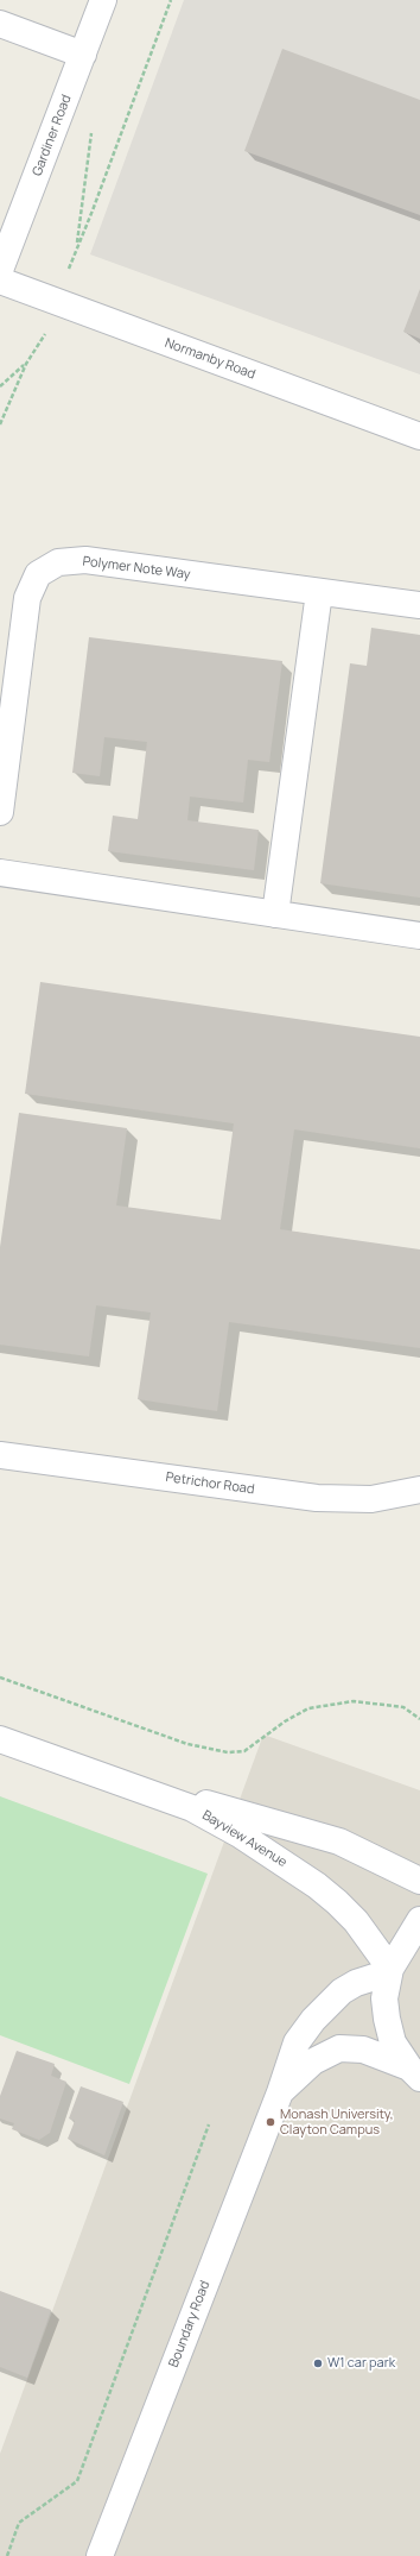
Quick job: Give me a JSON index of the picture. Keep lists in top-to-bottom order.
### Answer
{
  "streets": {
    "street": [
      "Gardiner Road",
      "Normanby Road",
      "Polymer Note Way",
      "Petrichor Road",
      "Bayview Avenue",
      "Boundary Road"
    ]
  },
  "crossings": [
    ["Bayview Avenue", "Boundary Road"]
  ],
  "places": ["Monash University, Clayton Campus", "W1 car park"]
}
